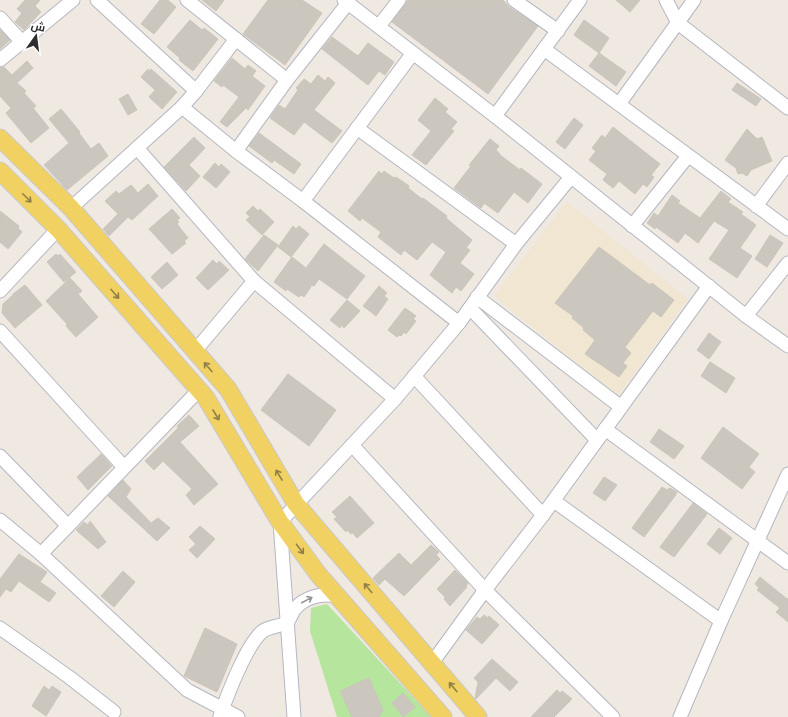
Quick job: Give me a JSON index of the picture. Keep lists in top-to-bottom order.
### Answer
{
  "north": "top"
}
